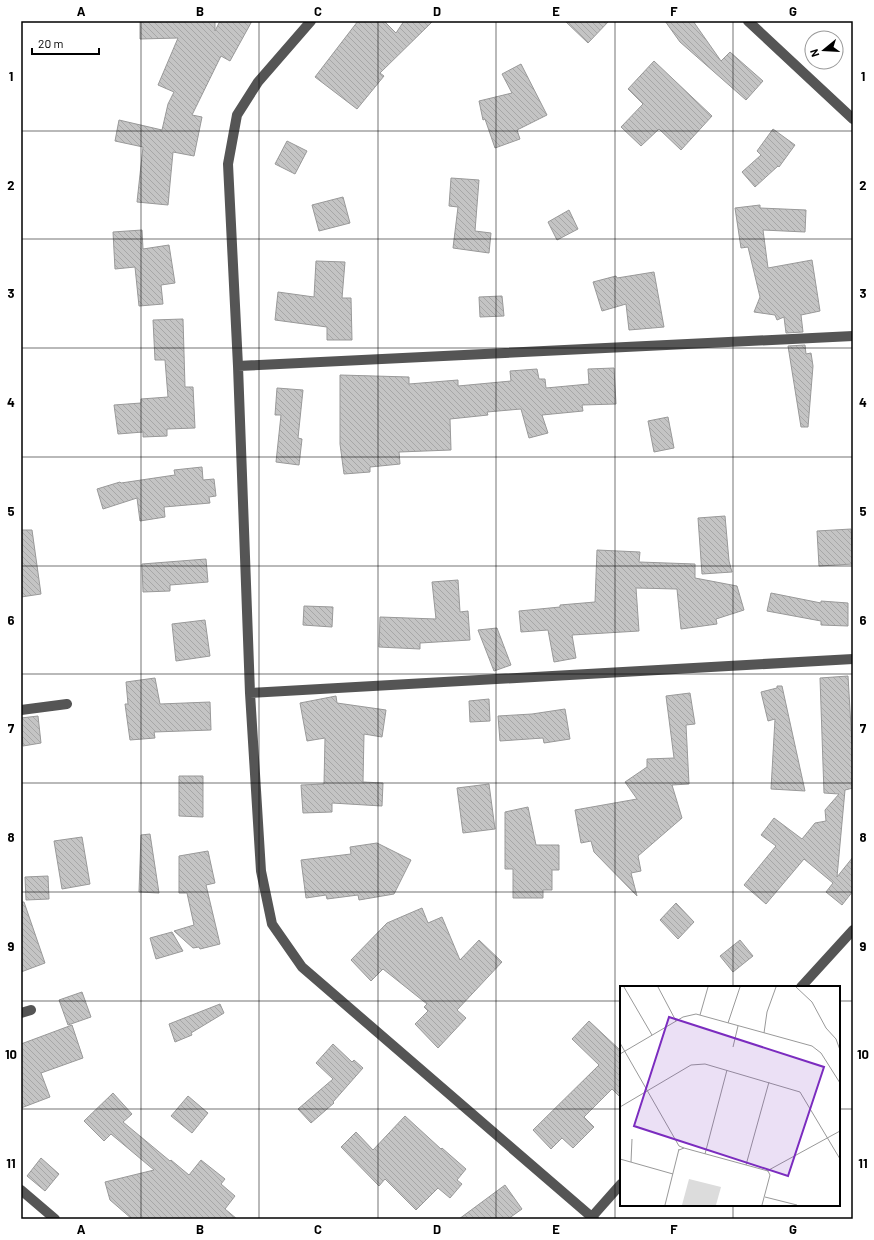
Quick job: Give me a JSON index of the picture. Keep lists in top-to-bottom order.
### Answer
{
  "scale_bar": "20 m",
  "north": "left",
  "grid": {
    "columns": [
      "A",
      "B",
      "C",
      "D",
      "E",
      "F",
      "G"
    ],
    "rows": [
      "1",
      "2",
      "3",
      "4",
      "5",
      "6",
      "7",
      "8",
      "9",
      "10",
      "11"
    ]
  }
}
